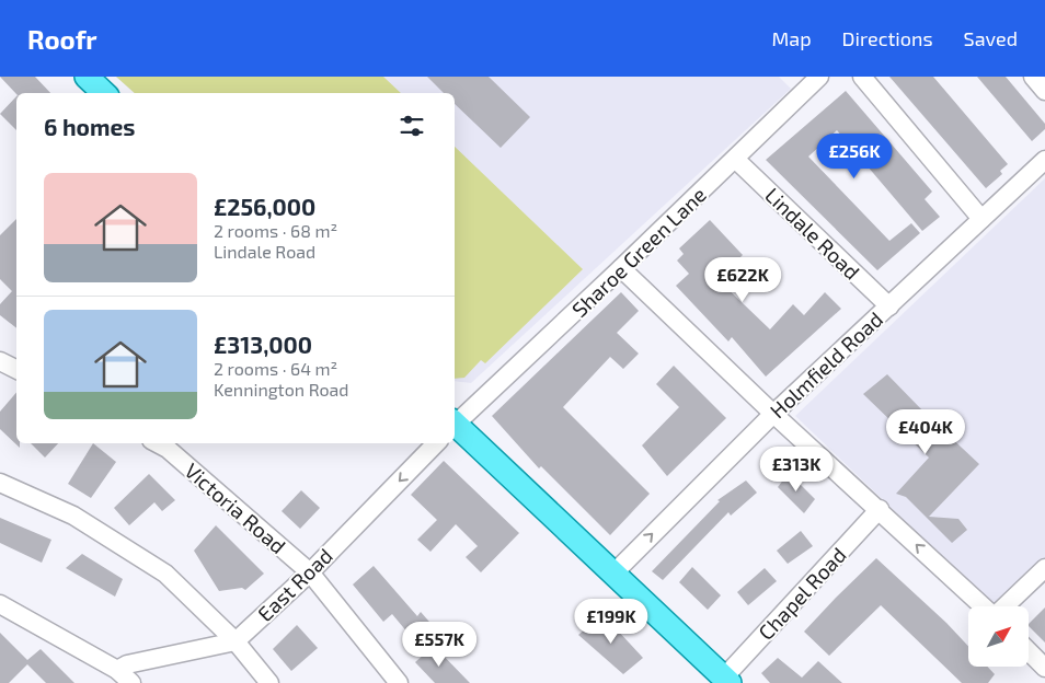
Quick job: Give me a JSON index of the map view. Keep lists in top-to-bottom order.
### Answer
{
  "streets": {
    "street": [
      "Lindale Road",
      "Sharoe Green Lane",
      "Holmfield Road",
      "Victoria Road",
      "East Road",
      "Chapel Road"
    ]
  },
  "crossings": [
    ["Lindale Road", "Sharoe Green Lane"],
    ["Lindale Road", "Holmfield Road"],
    ["Victoria Road", "East Road"]
  ],
  "one_way": ["Holmfield Road", "East Road"],
  "north": "top right",
  "page": {
    "header": "Roofr",
    "nav": ["Map", "Directions", "Saved"],
    "heading": "6 homes",
    "price": [
      "£256K",
      "£622K",
      "£404K",
      "£313K",
      "£199K",
      "£557K"
    ],
    "list": [
      {
        "name": "£256,000",
        "note": "2 rooms · 68 m² · Lindale Road"
      },
      {
        "name": "£313,000",
        "note": "2 rooms · 64 m² · Kennington Road"
      }
    ]
  }
}
